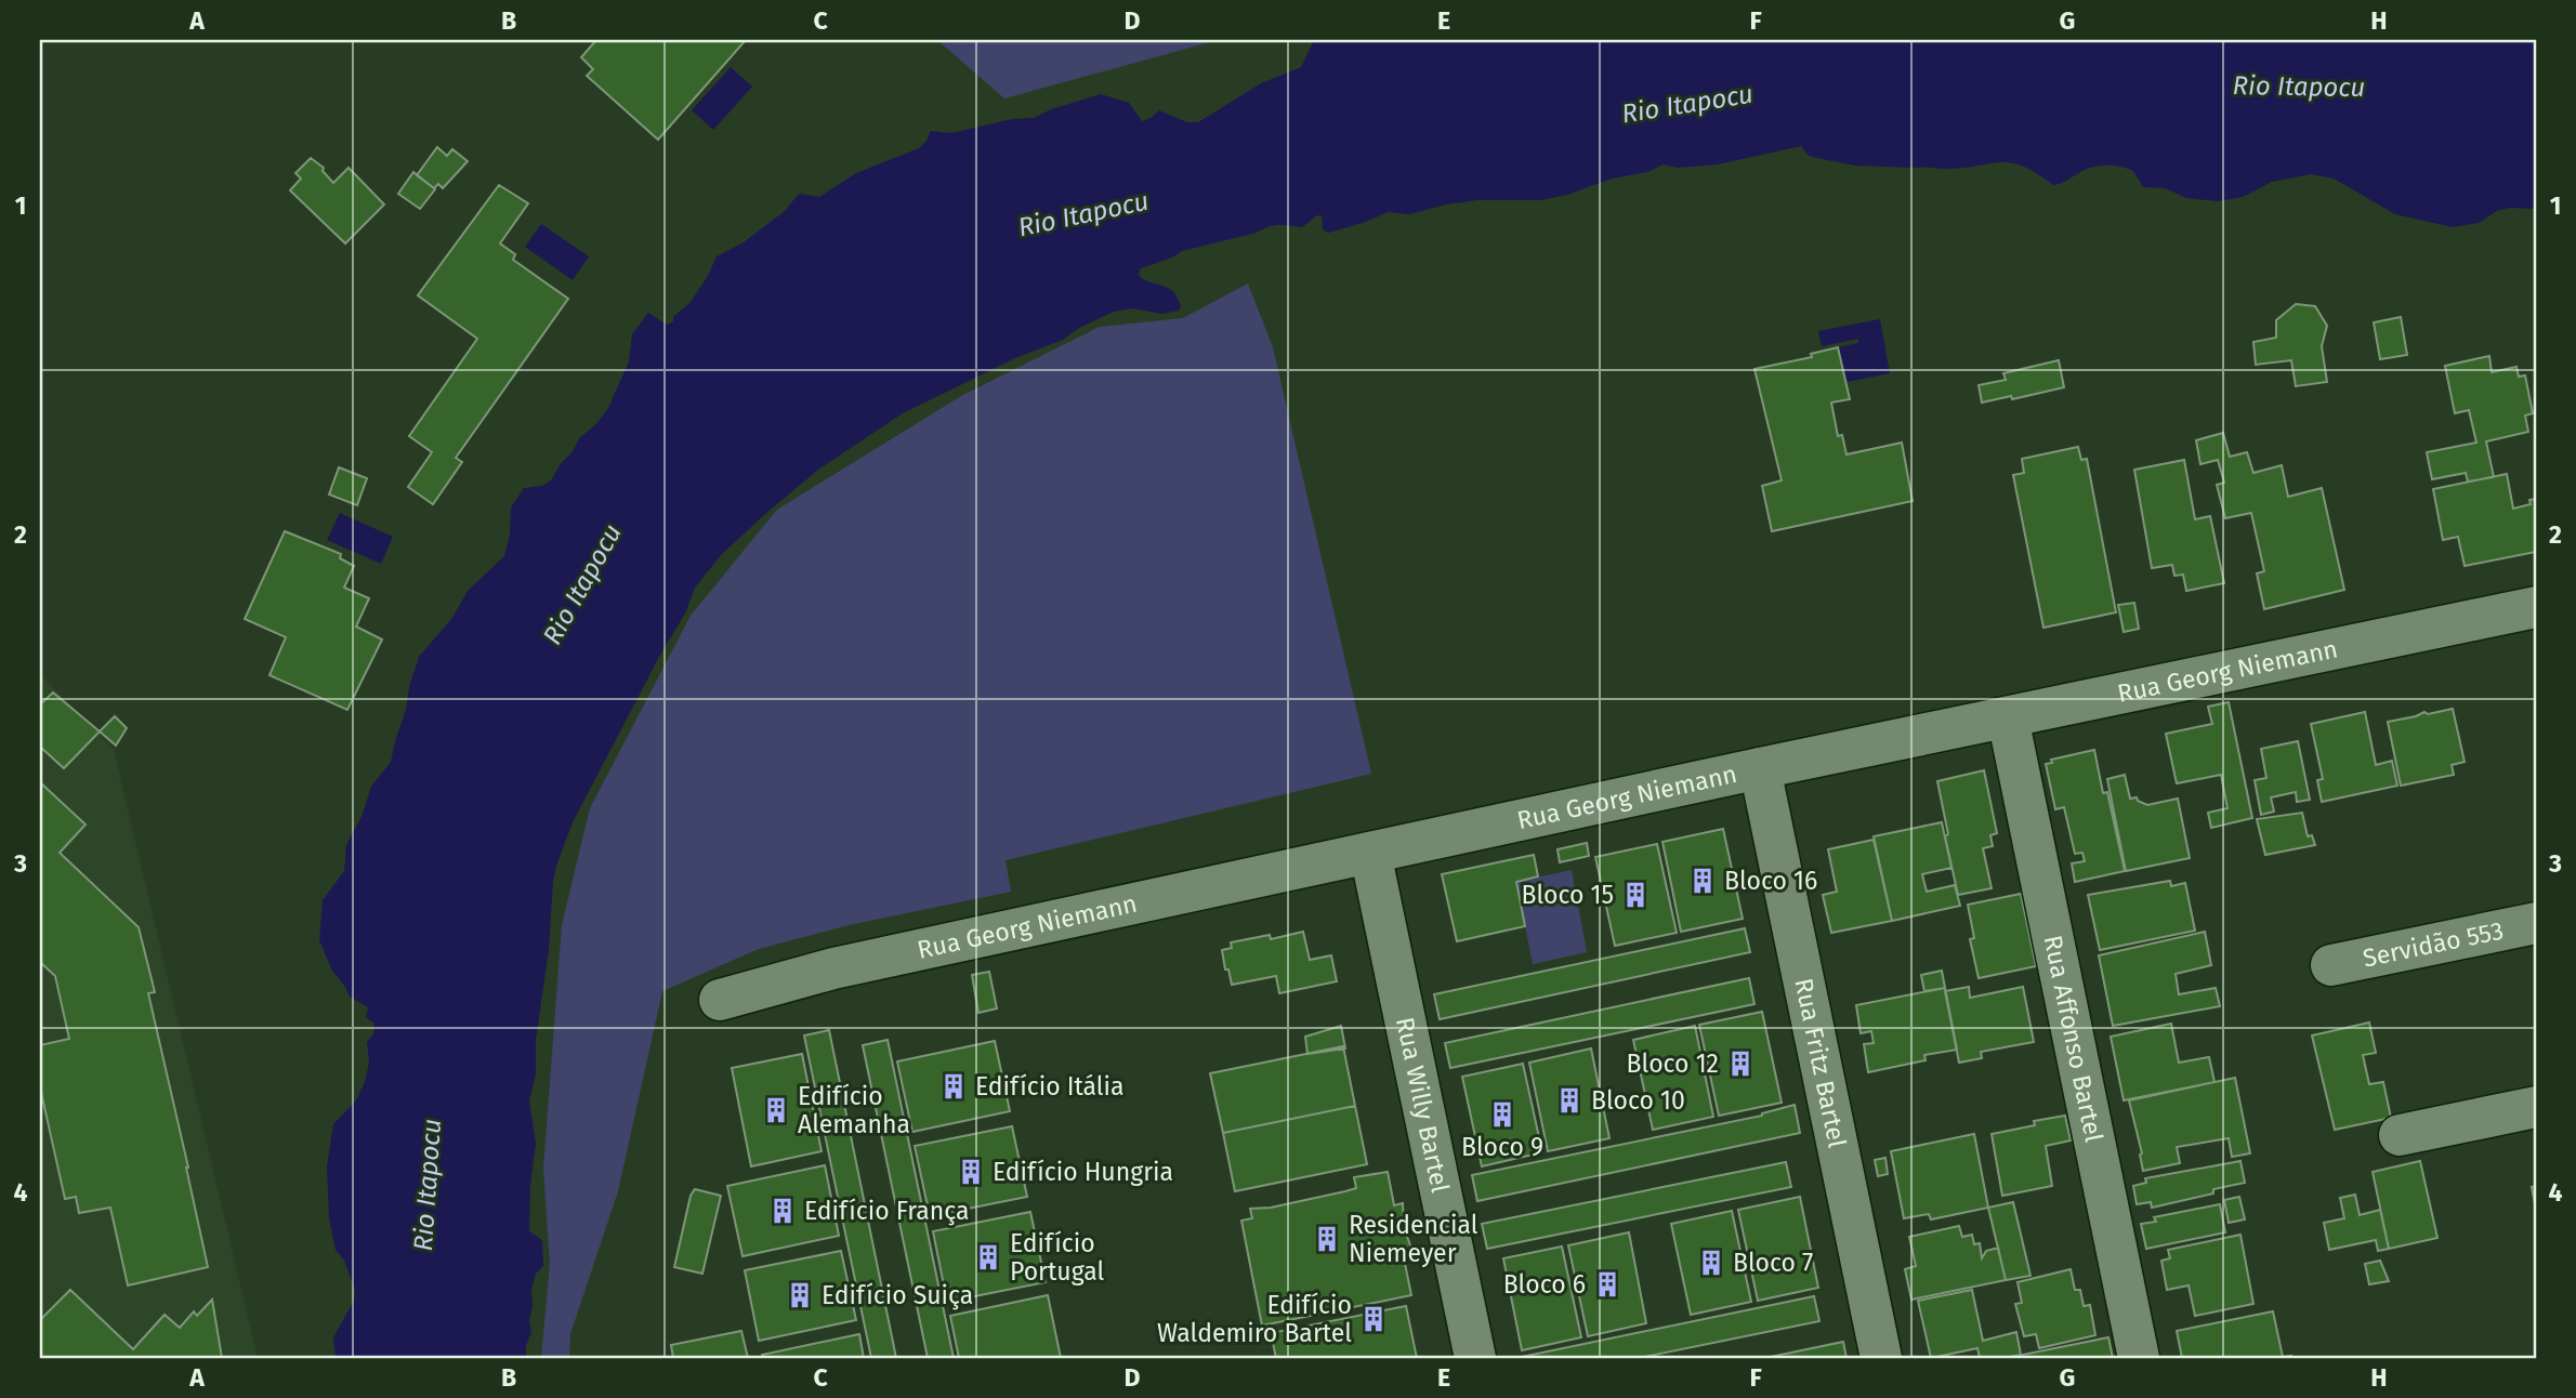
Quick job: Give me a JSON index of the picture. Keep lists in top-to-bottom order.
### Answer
{
  "streets": {
    "street": [
      "Rua Georg Niemann",
      "Servidão 553",
      "Rua Affonso Bartel",
      "Rua Fritz Bartel",
      "Rua Willy Bartel"
    ]
  },
  "crossings": [
    ["Rua Georg Niemann", "Rua Affonso Bartel"],
    ["Rua Georg Niemann", "Rua Fritz Bartel"],
    ["Rua Georg Niemann", "Rua Willy Bartel"]
  ],
  "water": ["Rio Itapocu"],
  "places": {
    "building": [
      "Bloco 16",
      "Bloco 15",
      "Bloco 12",
      "Edifício Itália",
      "Bloco 10",
      "Edifício Alemanha",
      "Bloco 9",
      "Edifício Hungria",
      "Edifício França",
      "Residencial Niemeyer",
      "Edifício Portugal",
      "Bloco 7",
      "Bloco 6",
      "Edifício Suiça",
      "Edifício Waldemiro Bartel"
    ]
  },
  "grid": {
    "columns": [
      "A",
      "B",
      "C",
      "D",
      "E",
      "F",
      "G",
      "H"
    ],
    "rows": [
      "1",
      "2",
      "3",
      "4"
    ]
  }
}
